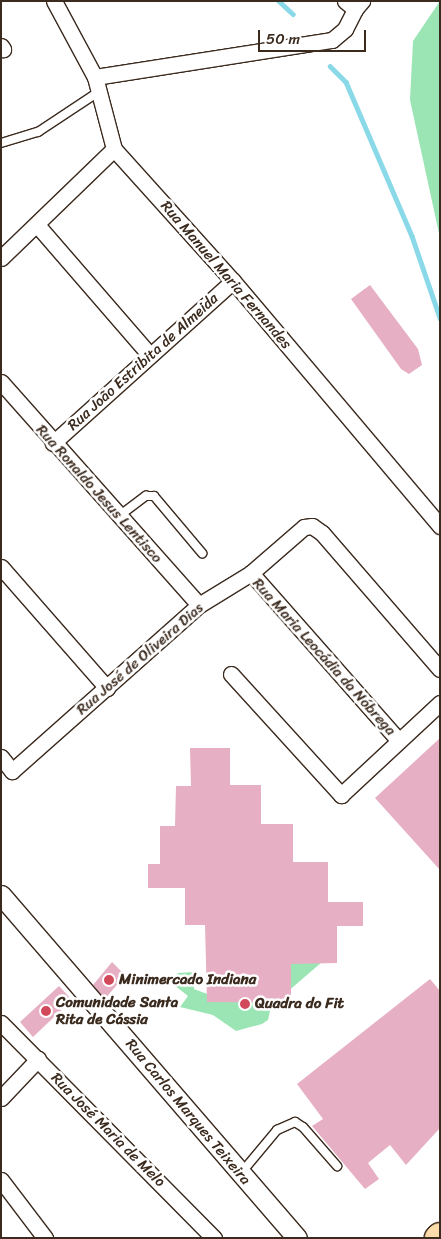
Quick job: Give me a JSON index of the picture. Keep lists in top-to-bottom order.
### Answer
{
  "streets": {
    "street": [
      "Rua Manuel Maria Fernandes",
      "Rua João Estribita de Almeida",
      "Rua Ronaldo Jesus Lentisco",
      "Rua Maria Leocádia da Nóbrega",
      "Rua José de Oliveira Dias",
      "Rua Carlos Marques Teixeira",
      "Rua José Maria de Melo"
    ]
  },
  "crossings": [
    ["Rua Manuel Maria Fernandes", "Rua João Estribita de Almeida"],
    ["Rua João Estribita de Almeida", "Rua Ronaldo Jesus Lentisco"],
    ["Rua Ronaldo Jesus Lentisco", "Rua José de Oliveira Dias"],
    ["Rua Maria Leocádia da Nóbrega", "Rua José de Oliveira Dias"]
  ],
  "places": ["Minimercado Indiana", "Quadra do Fit", "Comunidade Santa Rita de Cássia"],
  "scale_bar": "50 m"
}
